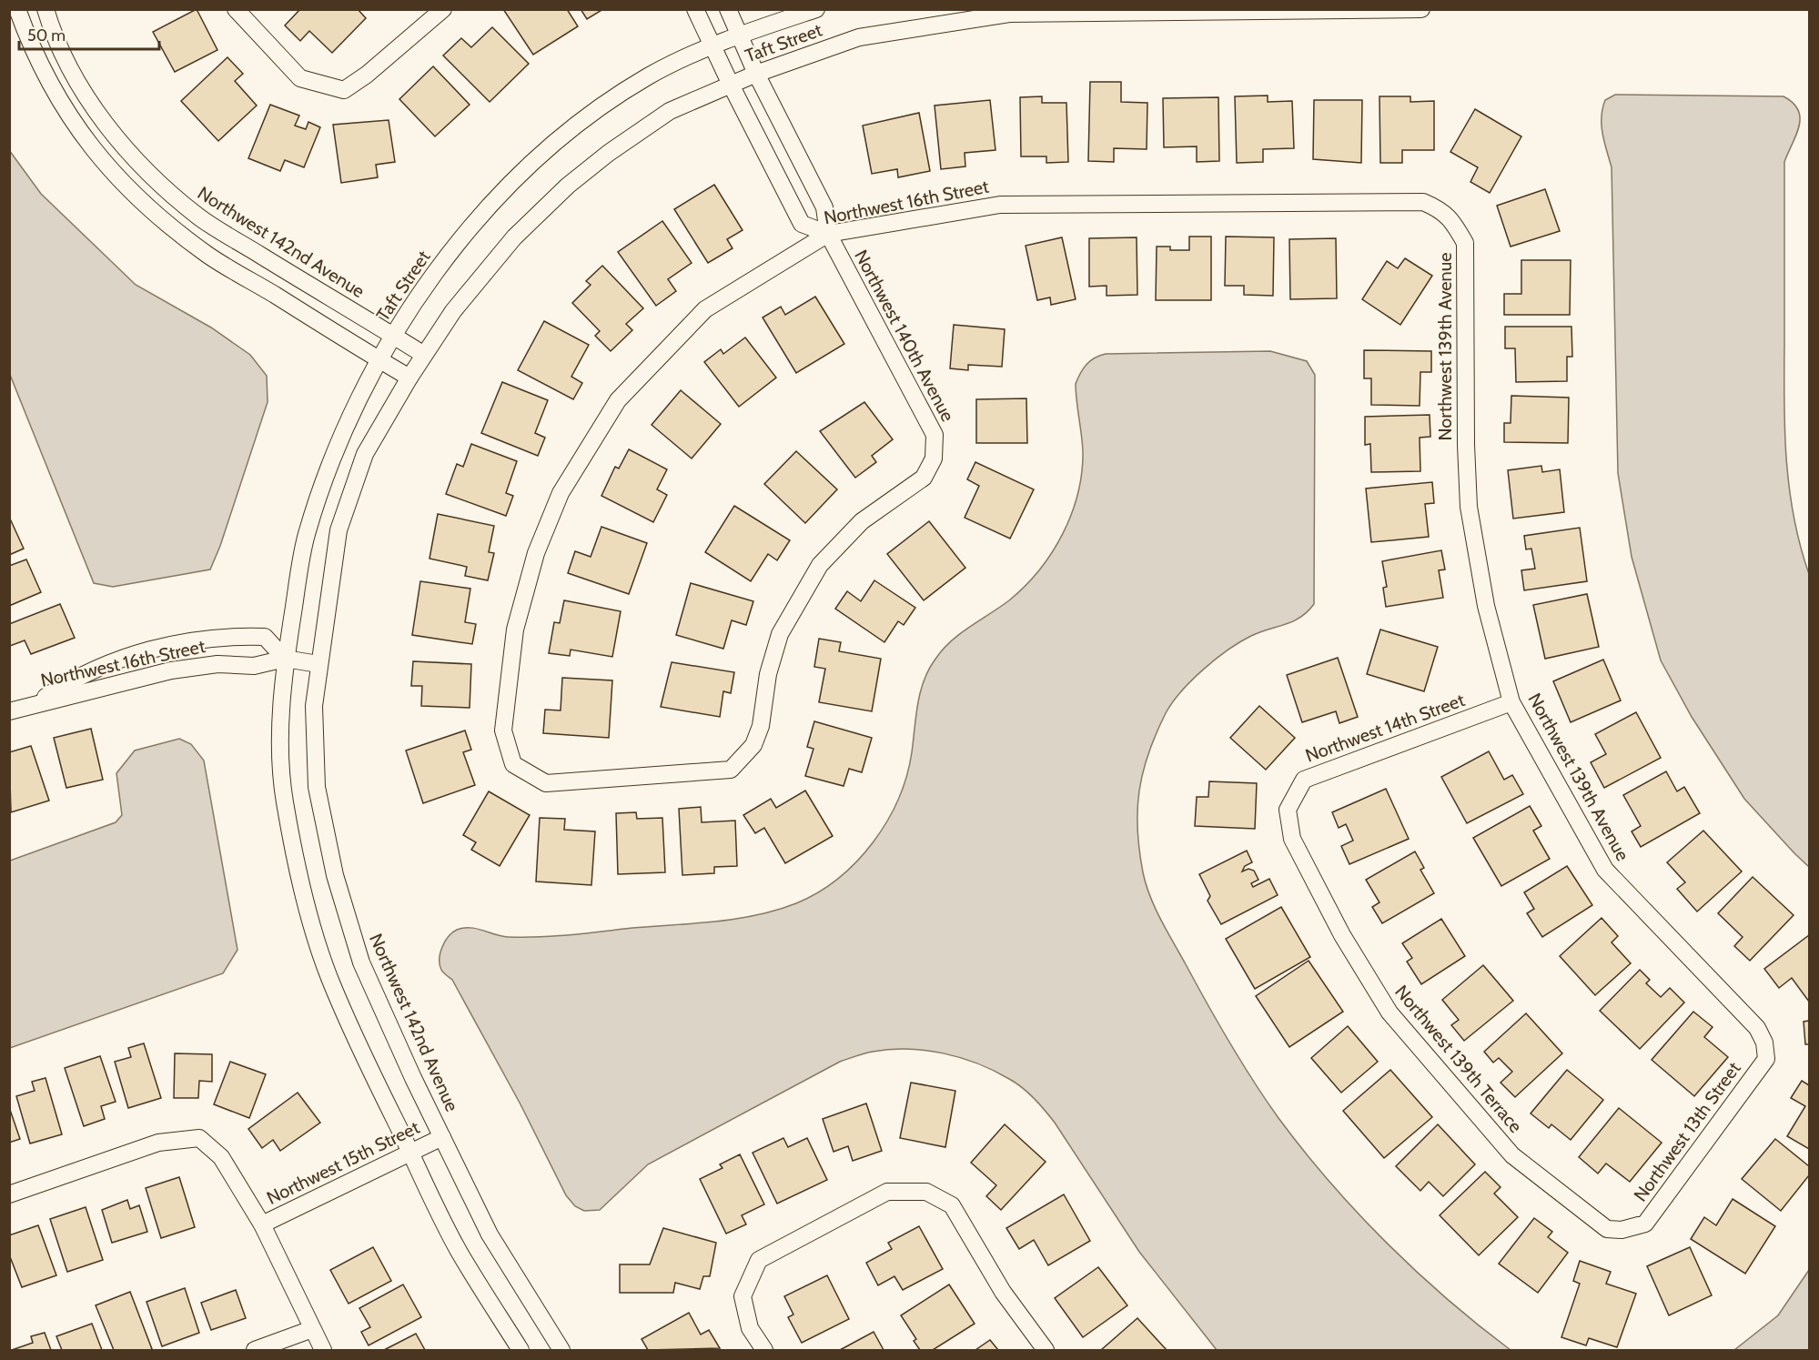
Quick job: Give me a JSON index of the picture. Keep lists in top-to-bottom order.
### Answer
{
  "streets": {
    "street": [
      "Taft Street",
      "Northwest 16th Street",
      "Northwest 142nd Avenue",
      "Northwest 140th Avenue",
      "Northwest 139th Avenue",
      "Northwest 14th Street",
      "Northwest 139th Terrace",
      "Northwest 13th Street",
      "Northwest 15th Street"
    ]
  },
  "crossings": [
    ["Taft Street", "Northwest 142nd Avenue"],
    ["Taft Street", "Northwest 140th Avenue"],
    ["Northwest 16th Street", "Northwest 142nd Avenue"],
    ["Northwest 16th Street", "Northwest 140th Avenue"],
    ["Northwest 16th Street", "Northwest 139th Avenue"],
    ["Northwest 142nd Avenue", "Northwest 15th Street"],
    ["Northwest 139th Avenue", "Northwest 14th Street"],
    ["Northwest 139th Avenue", "Northwest 13th Street"],
    ["Northwest 14th Street", "Northwest 139th Terrace"],
    ["Northwest 139th Terrace", "Northwest 13th Street"]
  ],
  "scale_bar": "50 m"
}
